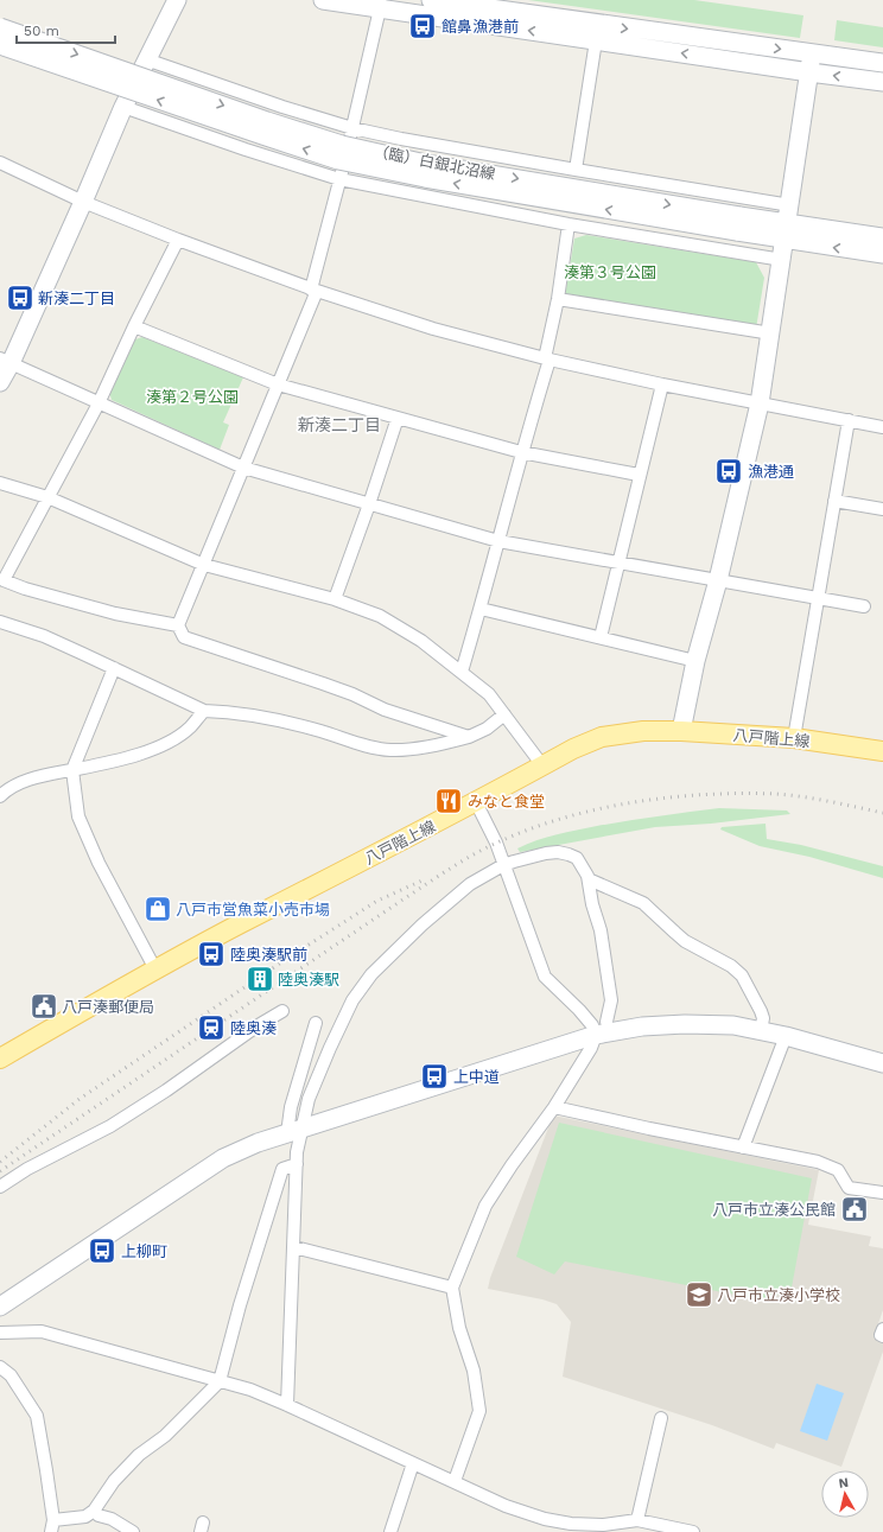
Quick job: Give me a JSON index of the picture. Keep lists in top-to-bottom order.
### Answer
{
  "streets": {
    "main road": ["八戸階上線"],
    "street": ["（臨）白銀北沼線"]
  },
  "districts": ["新湊二丁目"],
  "parks": ["湊第３号公園", "湊第２号公園"],
  "places": {
    "bus stop": [
      "館鼻漁港前",
      "新湊二丁目",
      "漁港通",
      "陸奥湊駅前",
      "上中道",
      "上柳町"
    ],
    "restaurant": ["みなと食堂"],
    "shop": ["八戸市営魚菜小売市場"],
    "building": ["陸奥湊駅"],
    "public building": ["八戸湊郵便局", "八戸市立湊公民館"],
    "station": ["陸奥湊"],
    "school or university": ["八戸市立湊小学校"]
  },
  "scale_bar": "50 m",
  "north": "top"
}
